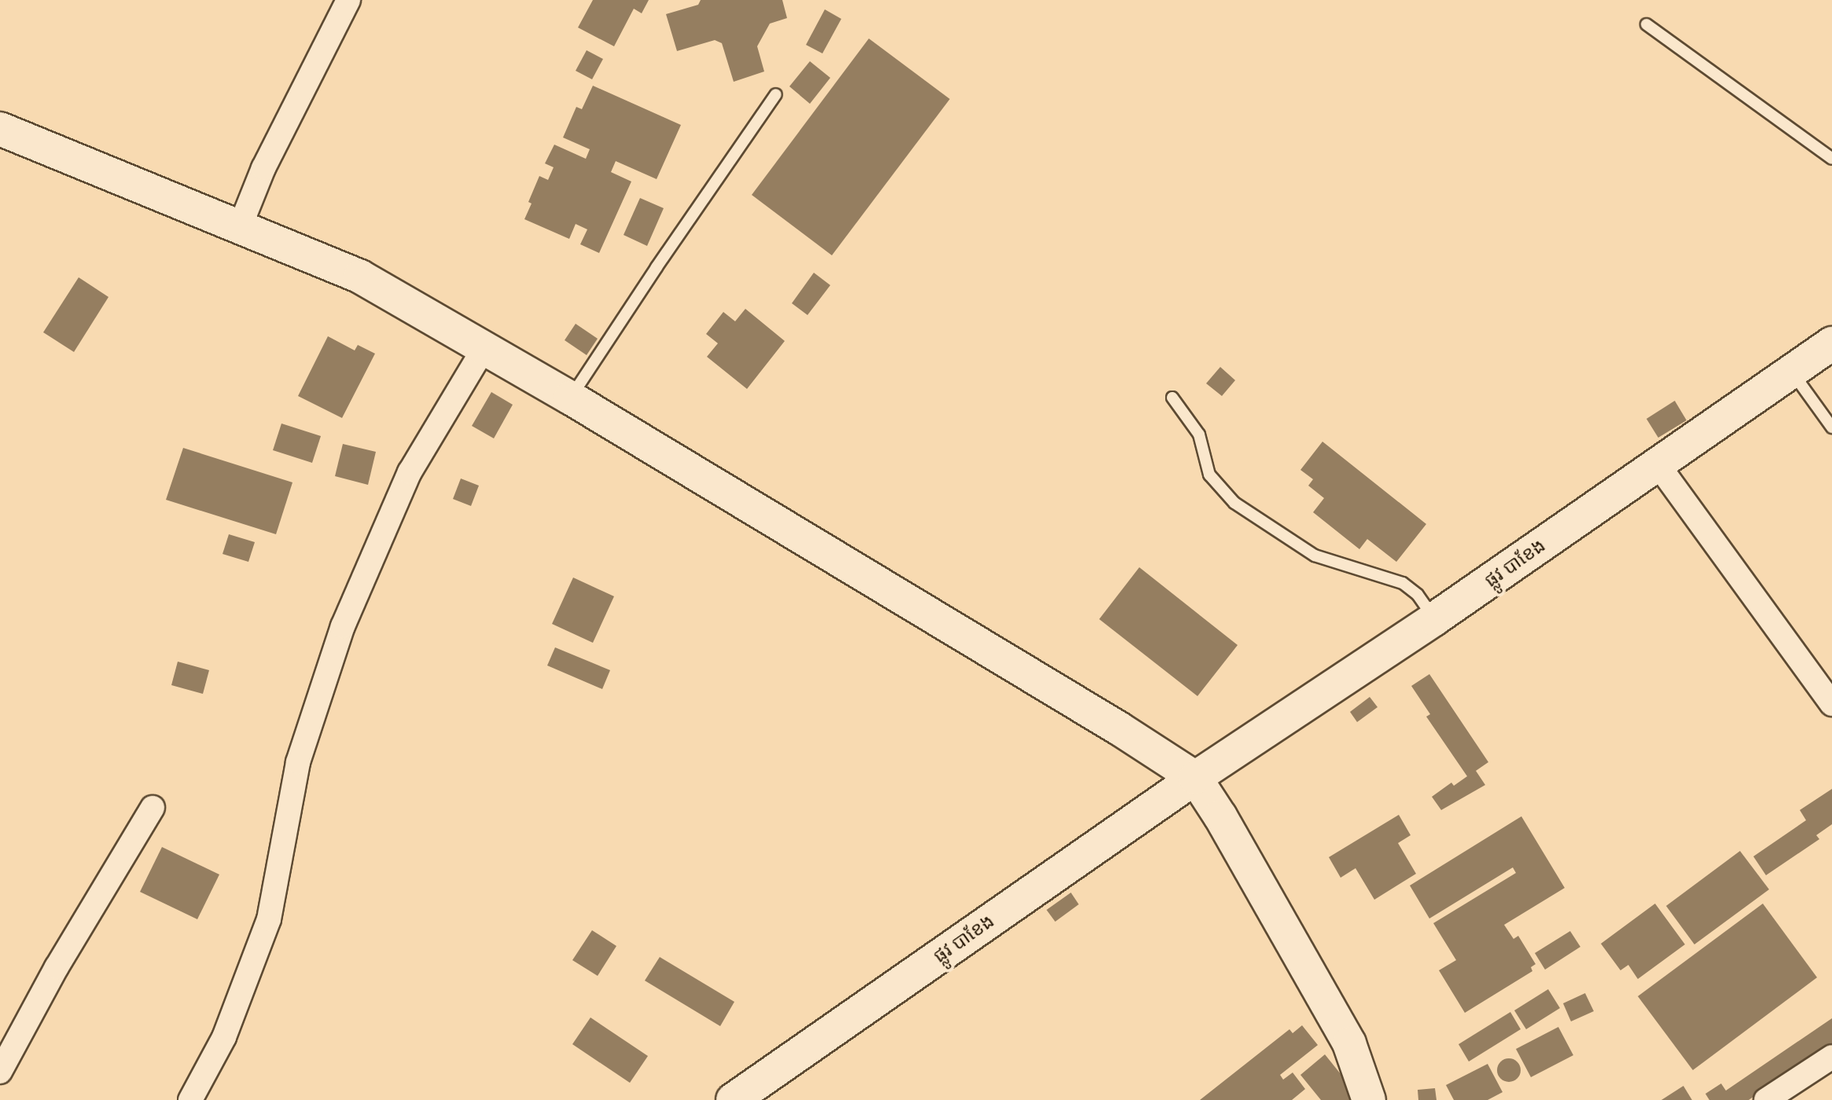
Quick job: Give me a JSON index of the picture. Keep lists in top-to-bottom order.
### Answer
{
  "streets": {
    "street": ["ផ្លូវ បាខែង"]
  }
}
